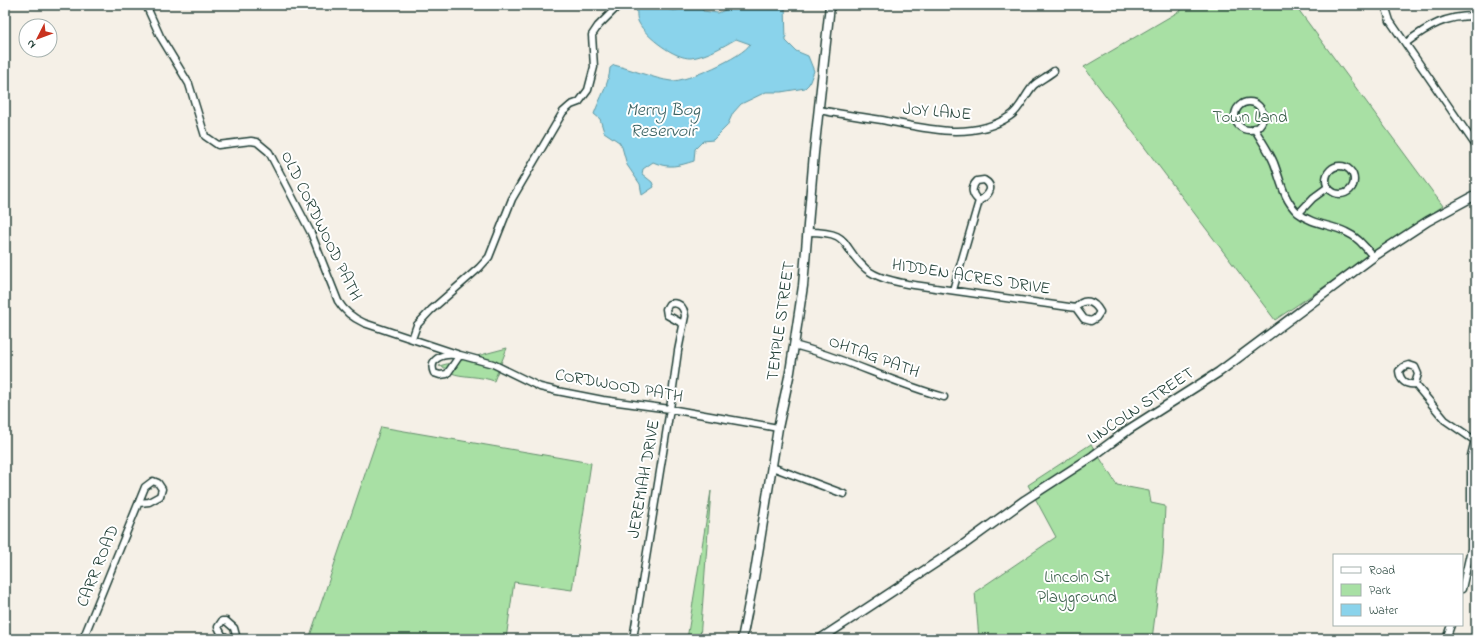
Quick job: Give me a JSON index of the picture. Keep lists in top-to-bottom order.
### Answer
{
  "streets": {
    "main road": ["TEMPLE STREET", "LINCOLN STREET"],
    "street": [
      "JOY LANE",
      "OLD CORDWOOD PATH",
      "HIDDEN ACRES DRIVE",
      "OHTAG PATH",
      "CORDWOOD PATH",
      "JEREMIAH DRIVE",
      "CARR ROAD"
    ]
  },
  "crossings": [
    ["JOY LANE", "TEMPLE STREET"],
    ["OLD CORDWOOD PATH", "CORDWOOD PATH"],
    ["HIDDEN ACRES DRIVE", "TEMPLE STREET"],
    ["TEMPLE STREET", "OHTAG PATH"],
    ["TEMPLE STREET", "CORDWOOD PATH"],
    ["CORDWOOD PATH", "JEREMIAH DRIVE"]
  ],
  "water": ["Merry Bog Reservoir"],
  "parks": ["Town Land", "Lincoln St Playground"],
  "legend": ["Road", "Park", "Water"],
  "north": "bottom left"
}
